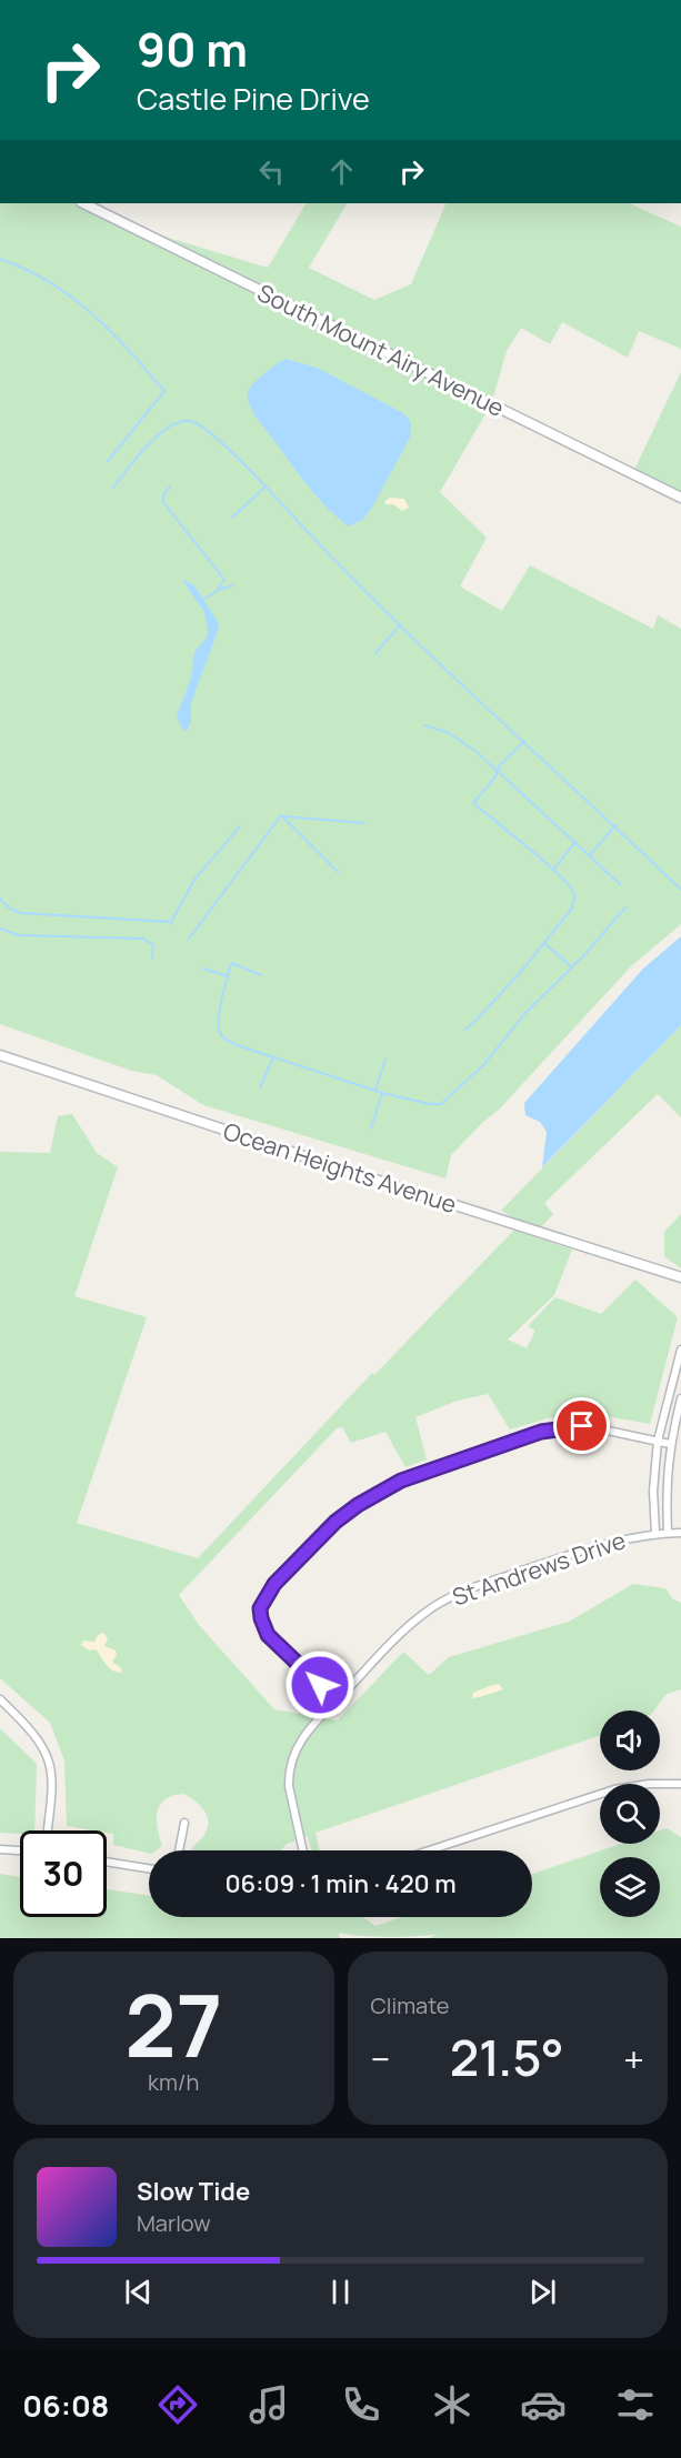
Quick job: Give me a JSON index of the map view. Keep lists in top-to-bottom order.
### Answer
{
  "streets": {
    "main road": ["South Mount Airy Avenue", "Ocean Heights Avenue"],
    "street": ["St Andrews Drive"]
  },
  "page": {
    "turn": ["90 m", "Castle Pine Drive"],
    "limit": "30",
    "trip": "06:09 · 1 min · 420 m",
    "tile": [
      ["27", "km/h"],
      "Climate"
    ],
    "heat": ["−", "21.5°", "+"],
    "song": ["Slow Tide", "Marlow"],
    "tabs": "06:08"
  }
}
